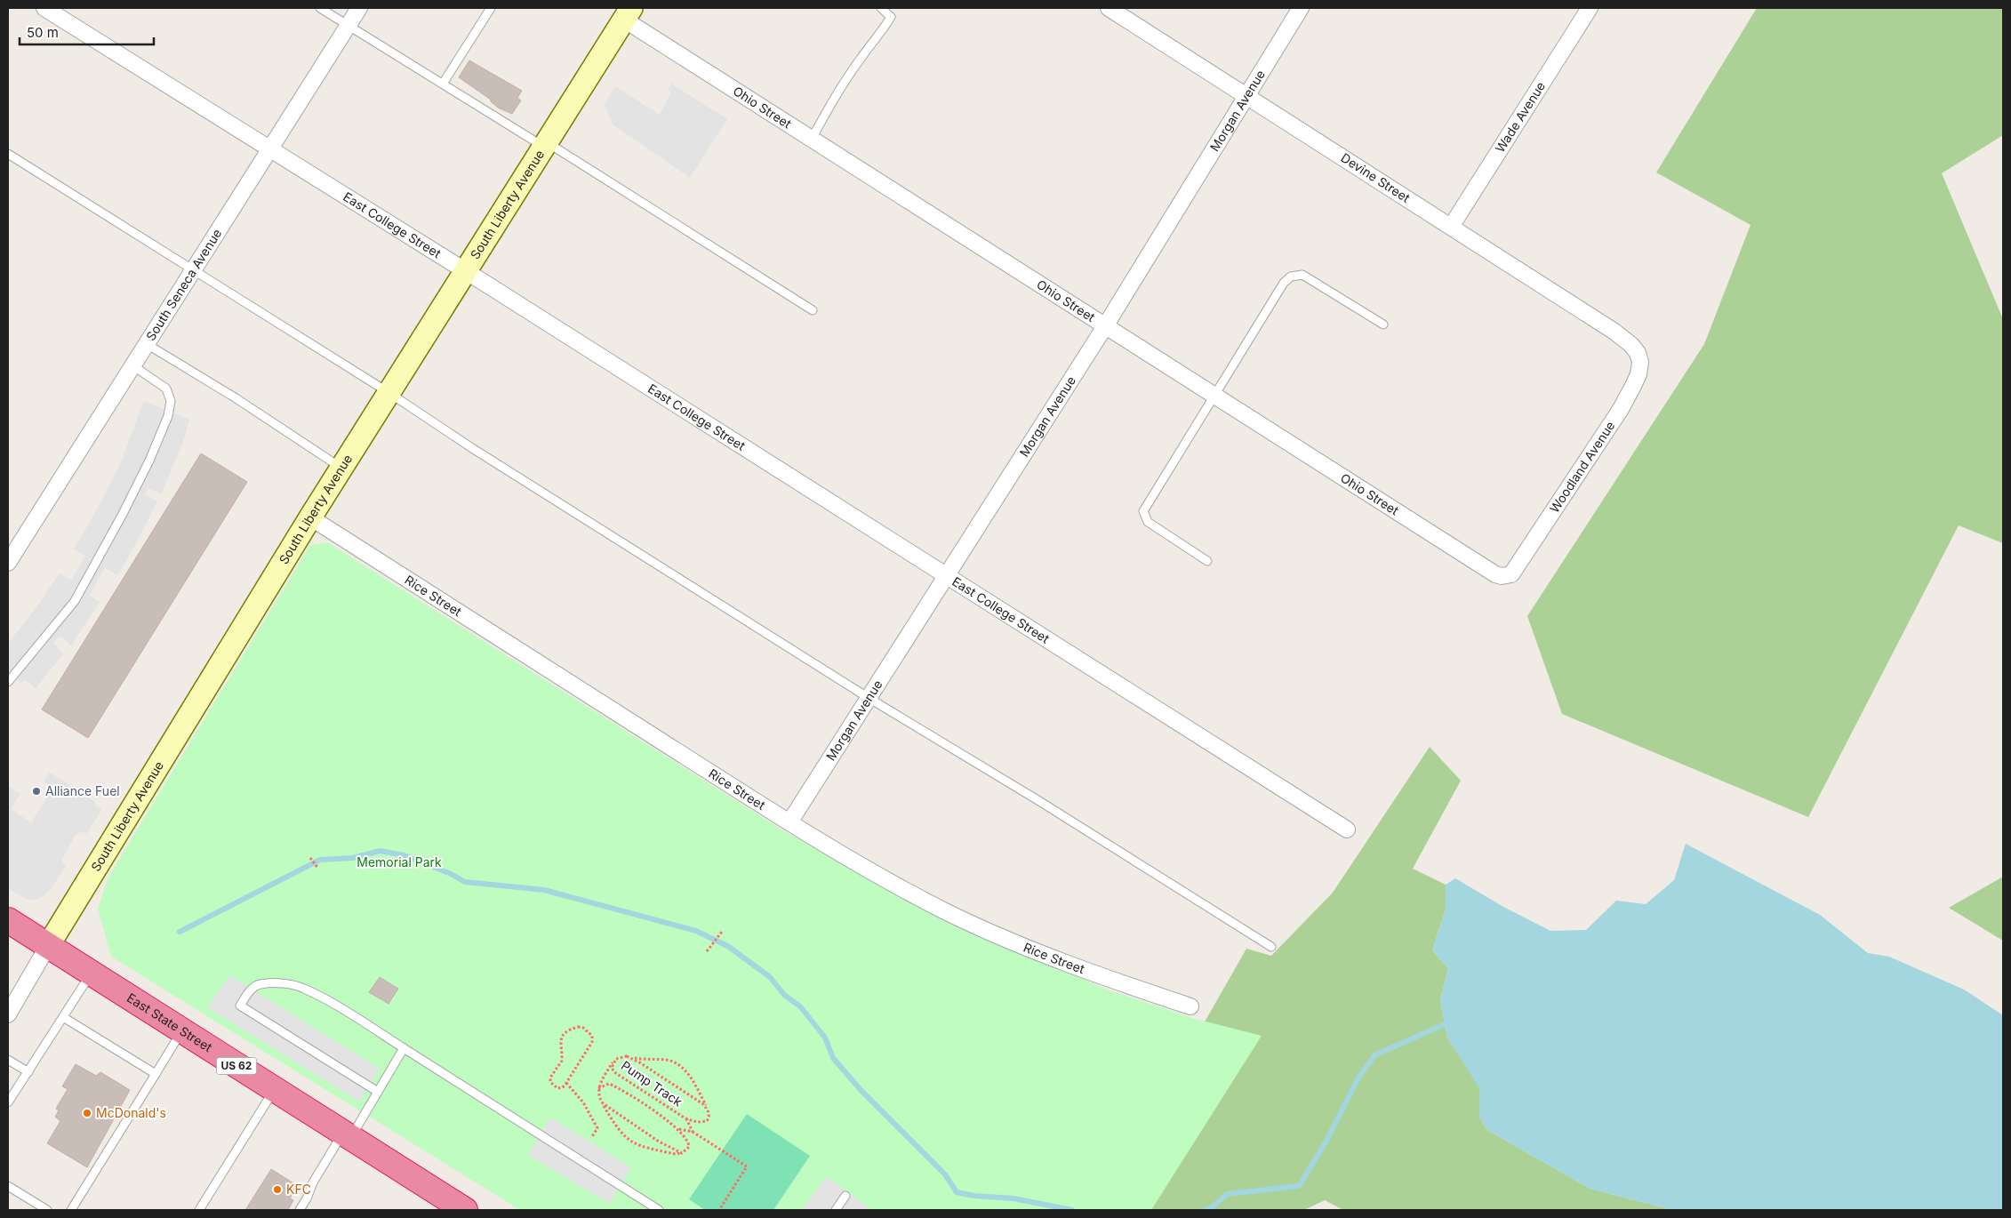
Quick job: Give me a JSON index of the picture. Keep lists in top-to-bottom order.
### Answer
{
  "streets": {
    "highway": ["East State Street", "US 62"],
    "street": [
      "Ohio Street",
      "Morgan Avenue",
      "Wade Avenue",
      "Devine Street",
      "South Liberty Avenue",
      "East College Street",
      "South Seneca Avenue",
      "Woodland Avenue",
      "Rice Street"
    ],
    "path": ["Pump Track"]
  },
  "crossings": [
    ["Ohio Street", "Morgan Avenue"],
    ["Ohio Street", "South Liberty Avenue"],
    ["Ohio Street", "Woodland Avenue"],
    ["Morgan Avenue", "Devine Street"],
    ["Morgan Avenue", "East College Street"],
    ["Morgan Avenue", "Rice Street"],
    ["Wade Avenue", "Devine Street"],
    ["Devine Street", "Woodland Avenue"],
    ["South Liberty Avenue", "East College Street"],
    ["South Liberty Avenue", "Rice Street"],
    ["South Liberty Avenue", "East State Street"],
    ["East College Street", "South Seneca Avenue"]
  ],
  "parks": ["Memorial Park"],
  "places": ["Alliance Fuel", "McDonald's", "KFC"],
  "scale_bar": "50 m"
}
